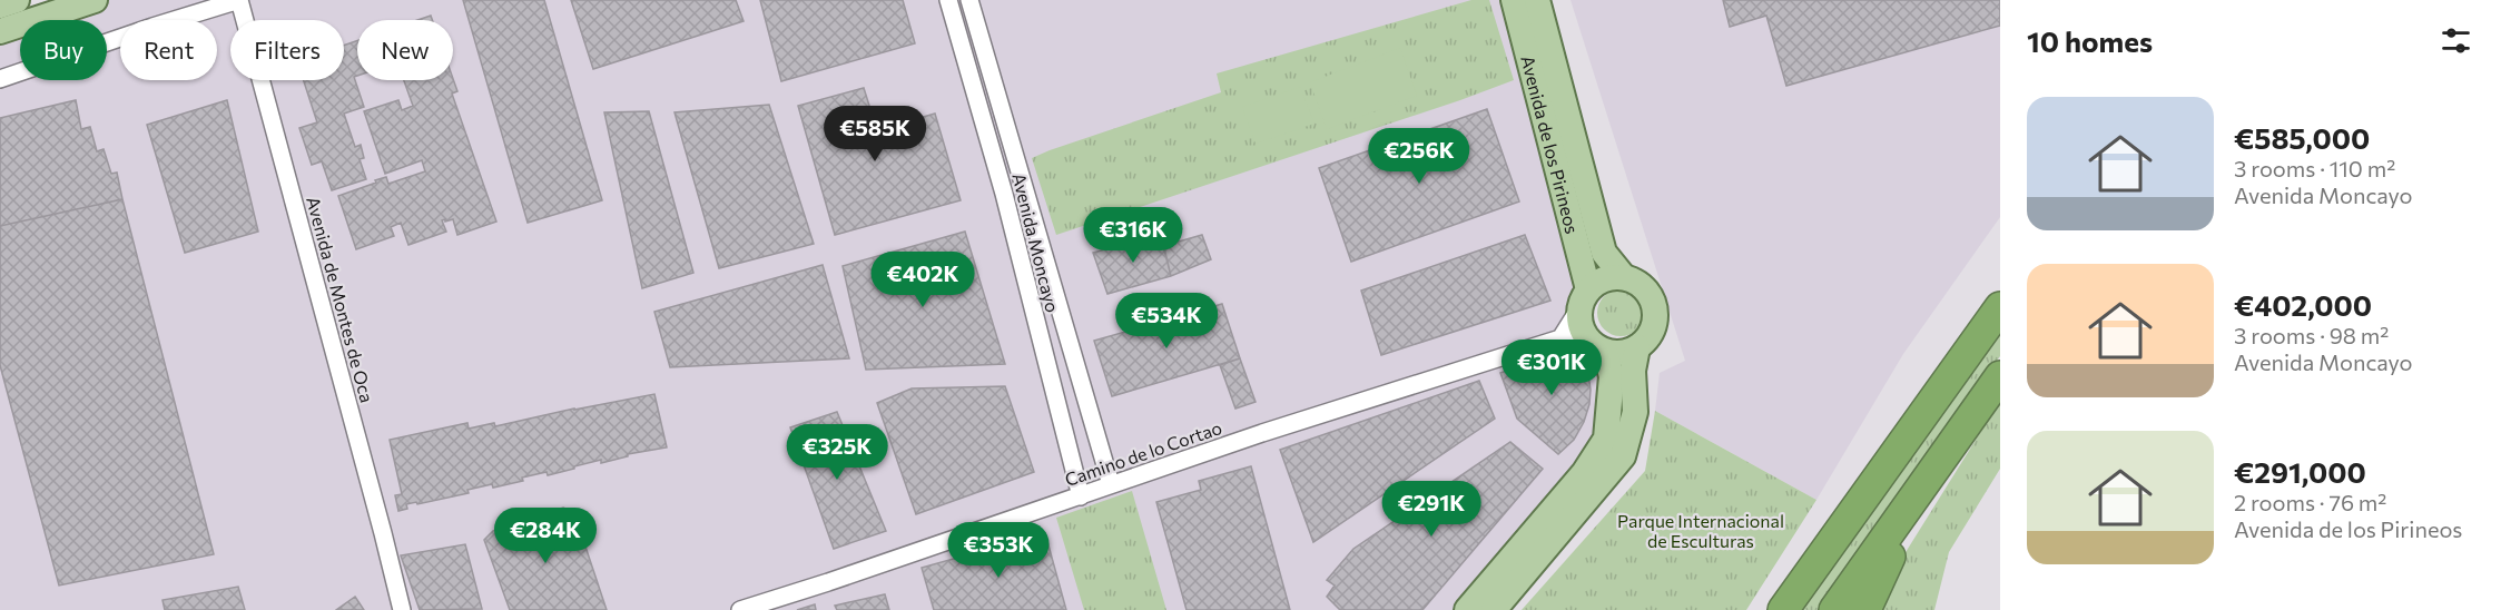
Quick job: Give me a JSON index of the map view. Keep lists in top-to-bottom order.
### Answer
{
  "streets": {
    "main road": ["Avenida de los Pirineos"],
    "street": ["Avenida Moncayo", "Avenida de Montes de Oca", "Camino de lo Cortao"]
  },
  "crossings": [
    ["Avenida de los Pirineos", "Camino de lo Cortao"],
    ["Avenida Moncayo", "Camino de lo Cortao"]
  ],
  "parks": ["Parque Internacional de Esculturas"],
  "page": {
    "heading": "10 homes",
    "chip": [
      "Buy",
      "Rent",
      "Filters",
      "New"
    ],
    "list": [
      {
        "name": "€585,000",
        "note": "3 rooms · 110 m² · Avenida Moncayo"
      },
      {
        "name": "€402,000",
        "note": "3 rooms · 98 m² · Avenida Moncayo"
      },
      {
        "name": "€291,000",
        "note": "2 rooms · 76 m² · Avenida de los Pirineos"
      }
    ],
    "price": [
      "€585K",
      "€256K",
      "€316K",
      "€402K",
      "€534K",
      "€301K",
      "€325K",
      "€291K",
      "€284K",
      "€353K"
    ]
  }
}
